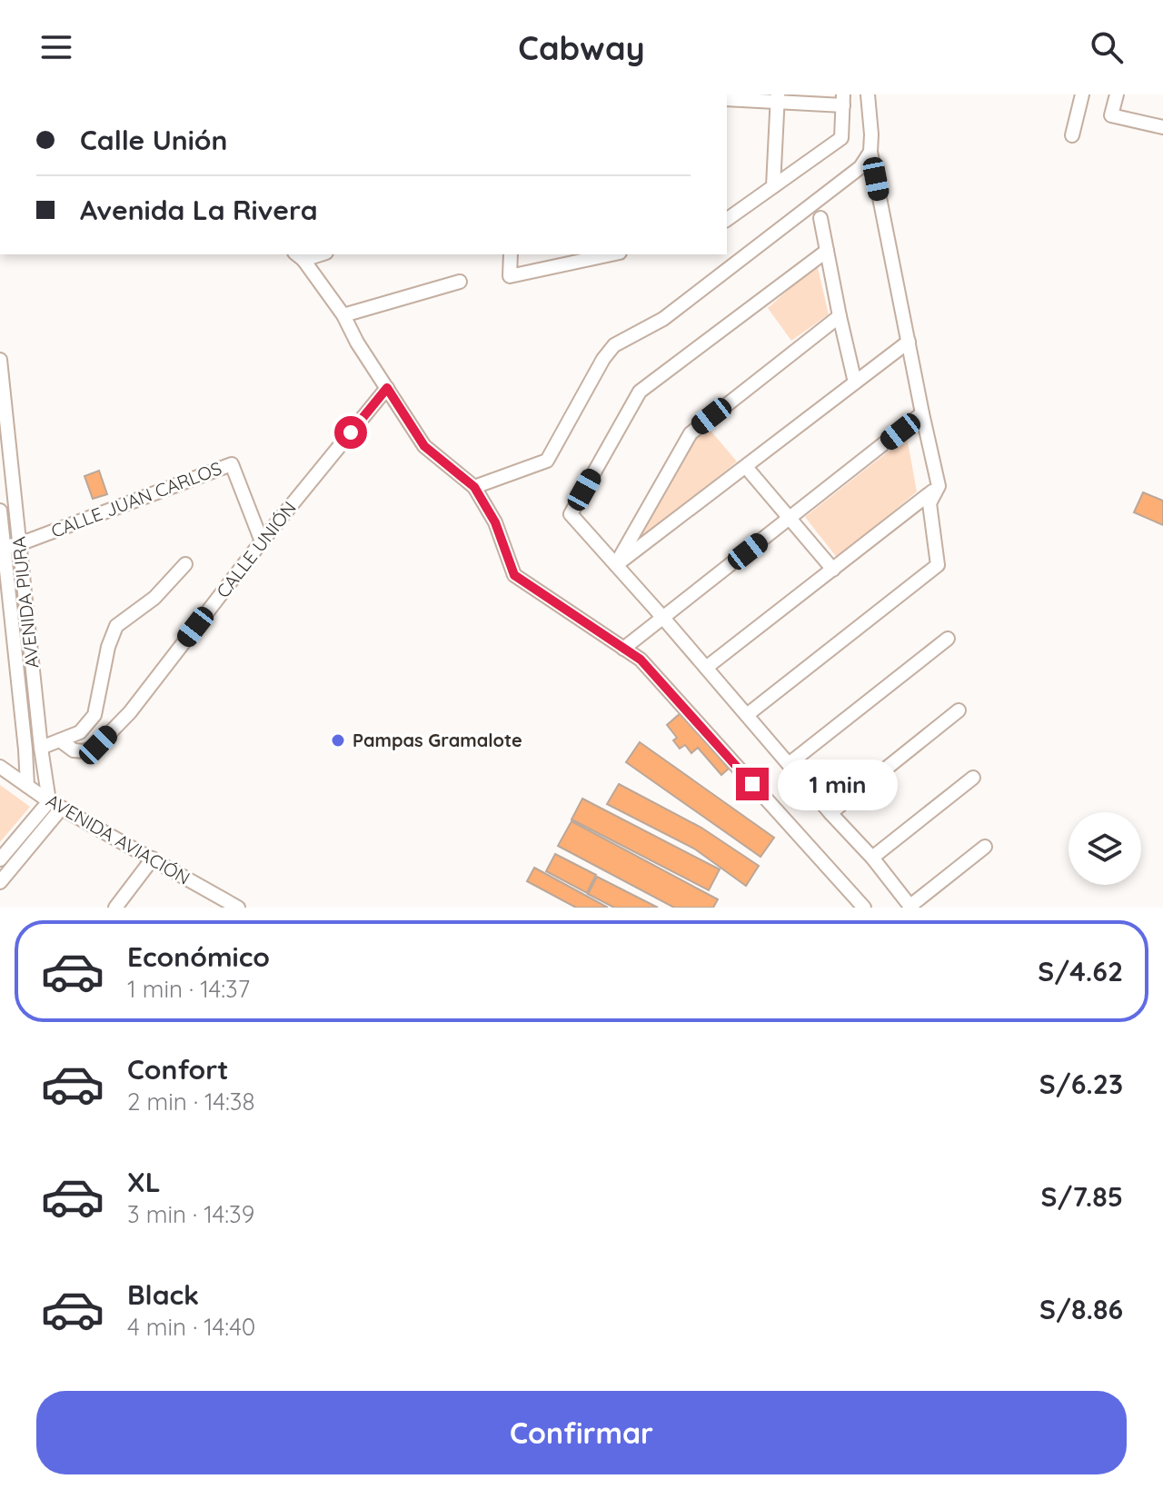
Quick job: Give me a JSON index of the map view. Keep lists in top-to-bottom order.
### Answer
{
  "streets": {
    "street": [
      "CALLE JUAN CARLOS",
      "CALLE UNIÓN",
      "AVENIDA PIURA",
      "AVENIDA AVIACIÓN"
    ]
  },
  "crossings": [
    ["CALLE JUAN CARLOS", "CALLE UNIÓN"],
    ["CALLE JUAN CARLOS", "AVENIDA PIURA"],
    ["AVENIDA PIURA", "AVENIDA AVIACIÓN"]
  ],
  "places": ["Pampas Gramalote"],
  "page": {
    "header": "Cabway",
    "banner": ["Calle Unión", "Avenida La Rivera"],
    "bubble": "1 min",
    "list": [
      {
        "name": "Económico",
        "note": "1 min · 14:37",
        "value": "S/4.62"
      },
      {
        "name": "Confort",
        "note": "2 min · 14:38",
        "value": "S/6.23"
      },
      {
        "name": "XL",
        "note": "3 min · 14:39",
        "value": "S/7.85"
      },
      {
        "name": "Black",
        "note": "4 min · 14:40",
        "value": "S/8.86"
      }
    ],
    "buttons": "Confirmar"
  }
}
